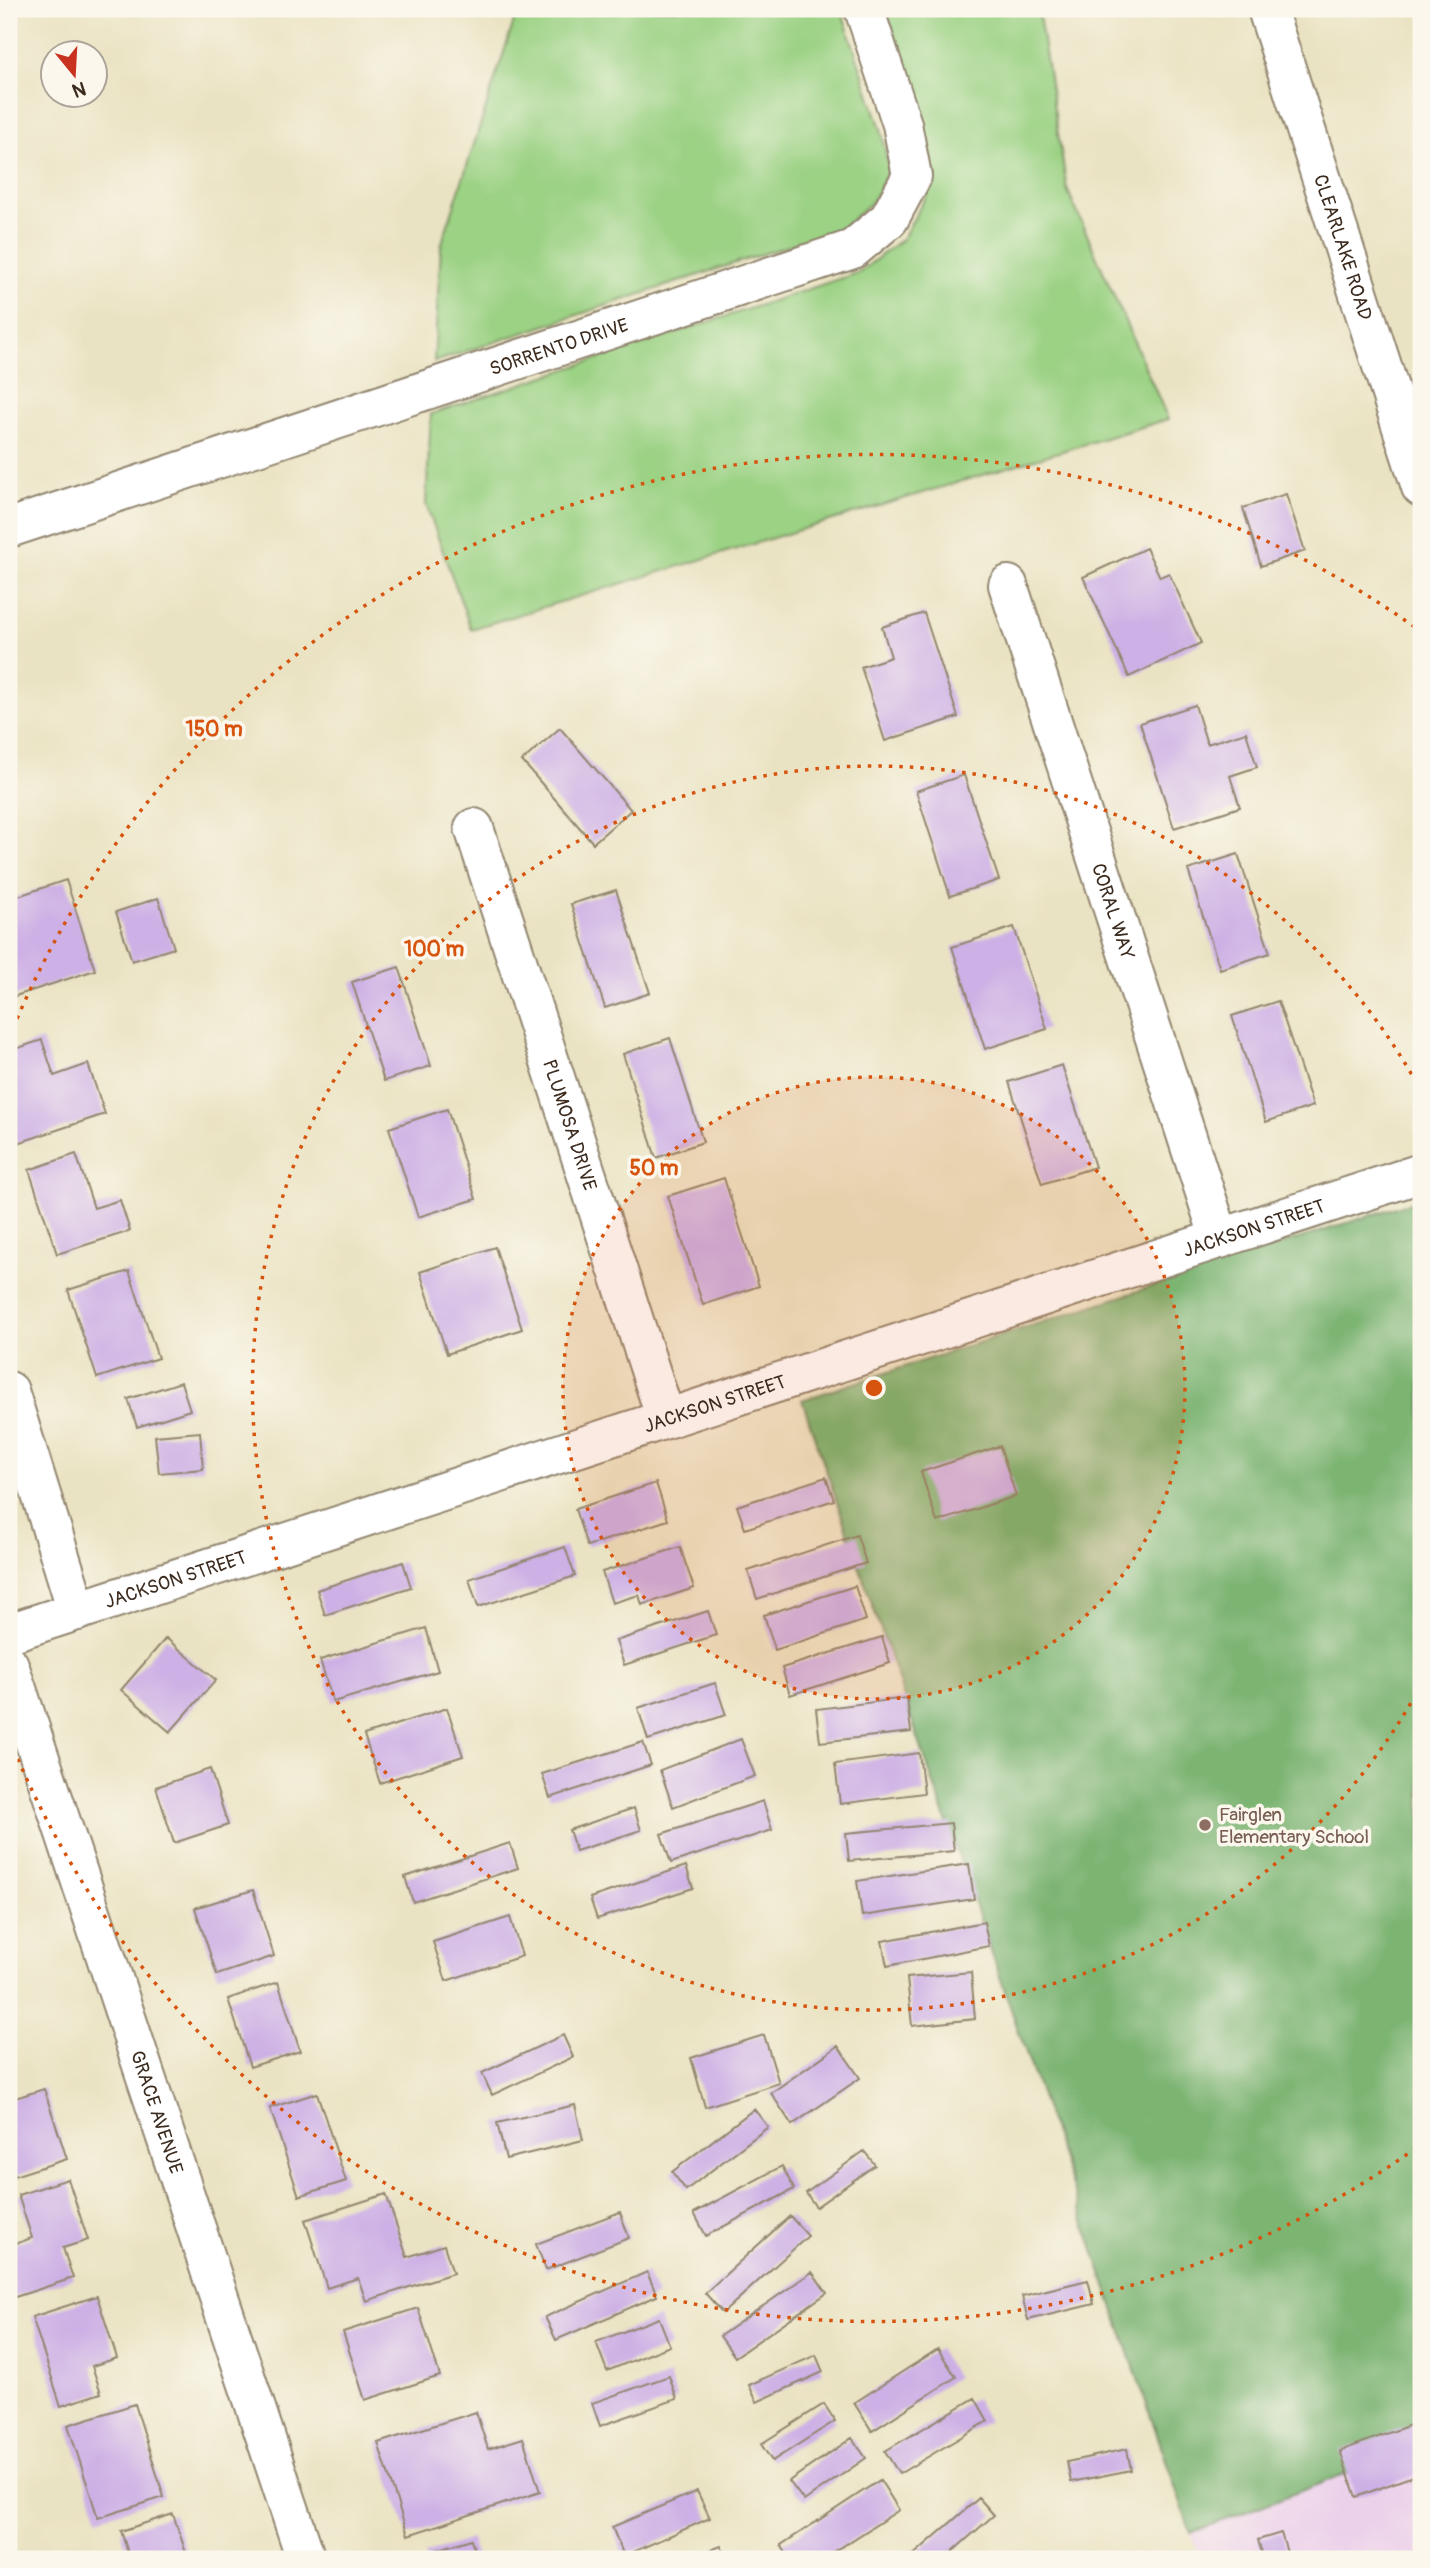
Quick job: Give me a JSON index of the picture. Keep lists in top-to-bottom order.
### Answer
{
  "streets": {
    "street": [
      "CLEARLAKE ROAD",
      "SORRENTO DRIVE",
      "CORAL WAY",
      "PLUMOSA DRIVE",
      "JACKSON STREET",
      "GRACE AVENUE"
    ]
  },
  "crossings": [
    ["CORAL WAY", "JACKSON STREET"],
    ["PLUMOSA DRIVE", "JACKSON STREET"]
  ],
  "places": ["Fairglen Elementary School"],
  "north": "bottom",
  "rings": ["150 m", "100 m", "50 m"]
}
